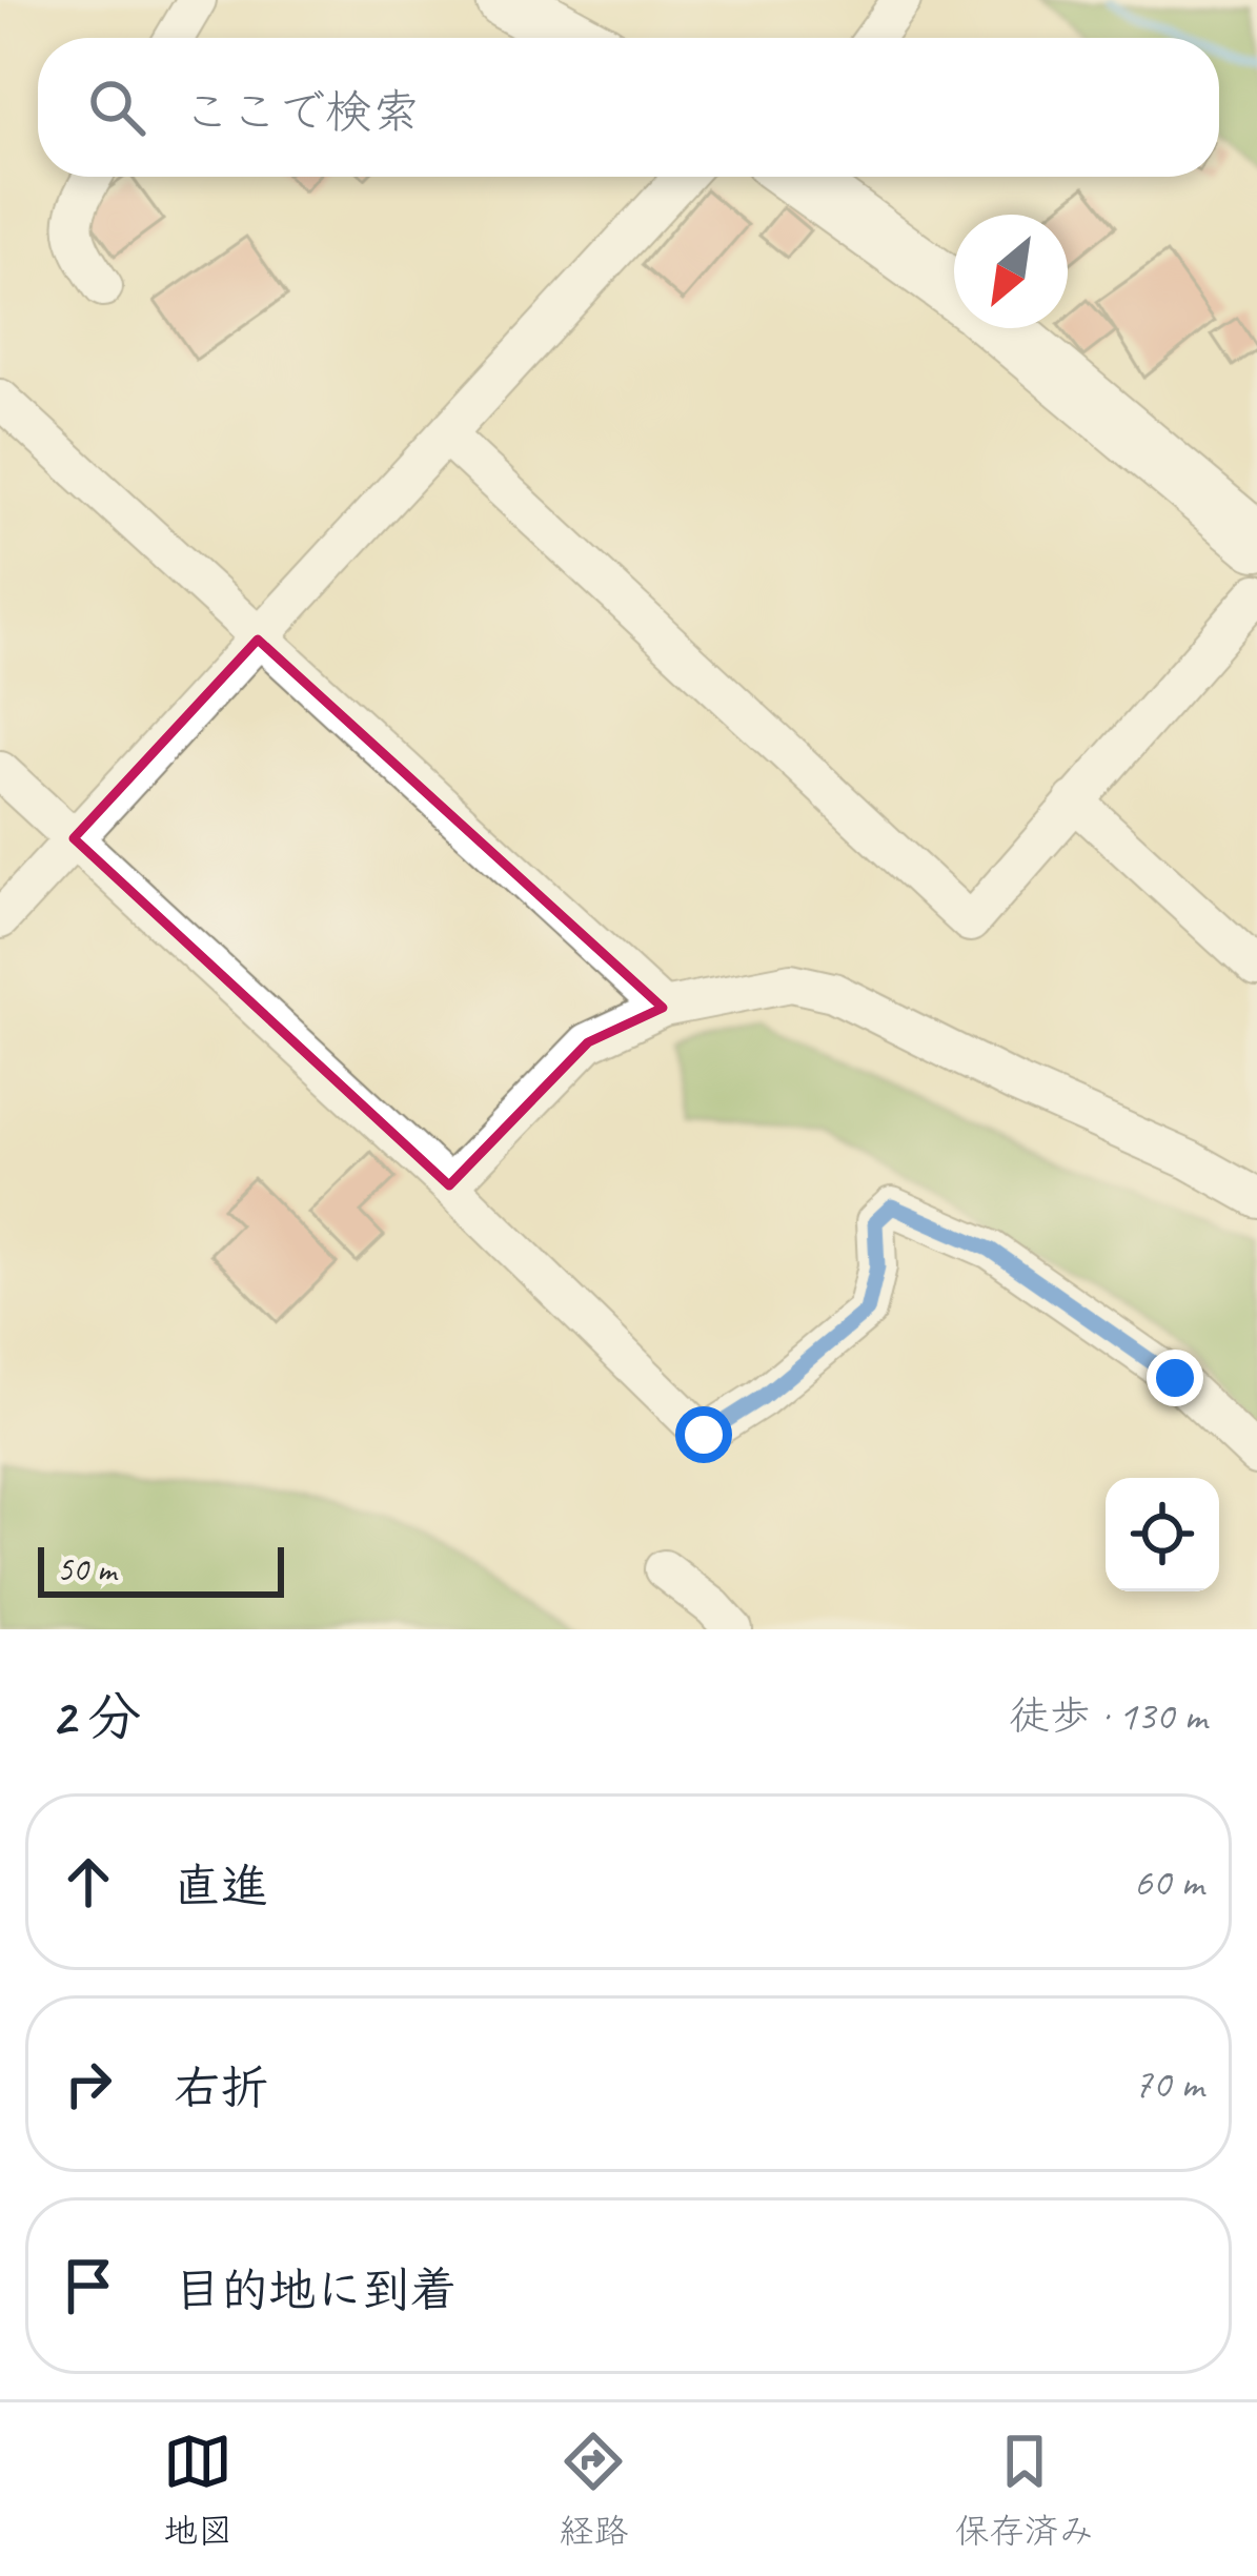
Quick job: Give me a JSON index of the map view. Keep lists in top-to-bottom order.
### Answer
{
  "scale_bar": "50 m",
  "north": "bottom left",
  "page": {
    "search": "ここで検索",
    "scale": "50 m",
    "heading": ["2 分", "徒歩 · 130 m"],
    "list": [
      ["直進", "60 m"],
      ["右折", "70 m"],
      "目的地に到着"
    ],
    "nav": ["地図", "経路", "保存済み"]
  }
}
